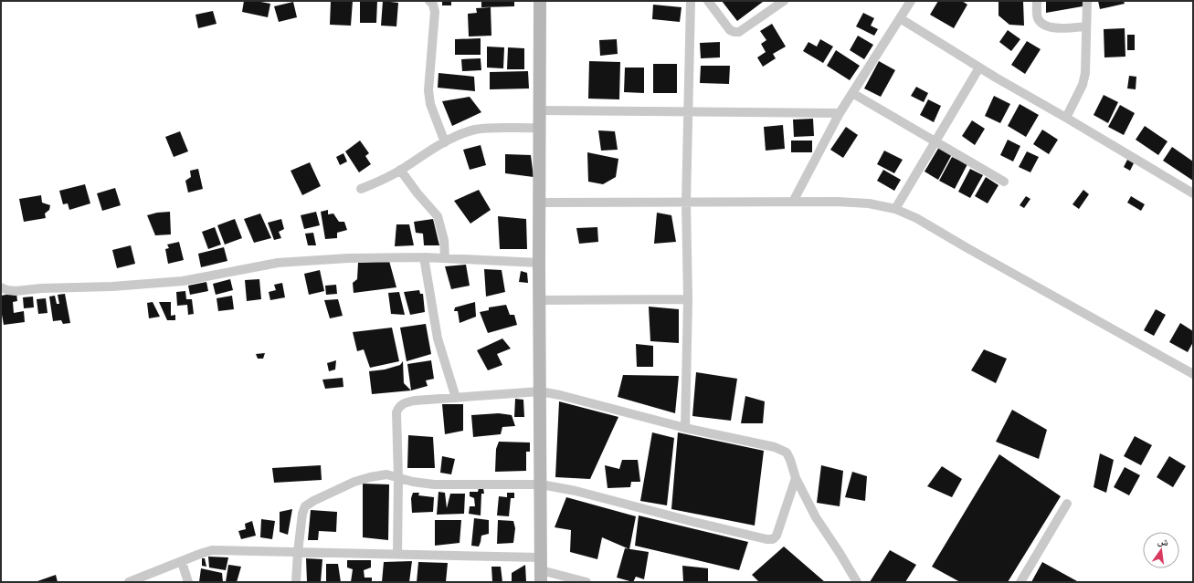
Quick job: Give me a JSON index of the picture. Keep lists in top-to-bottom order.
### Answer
{
  "north": "top"
}
